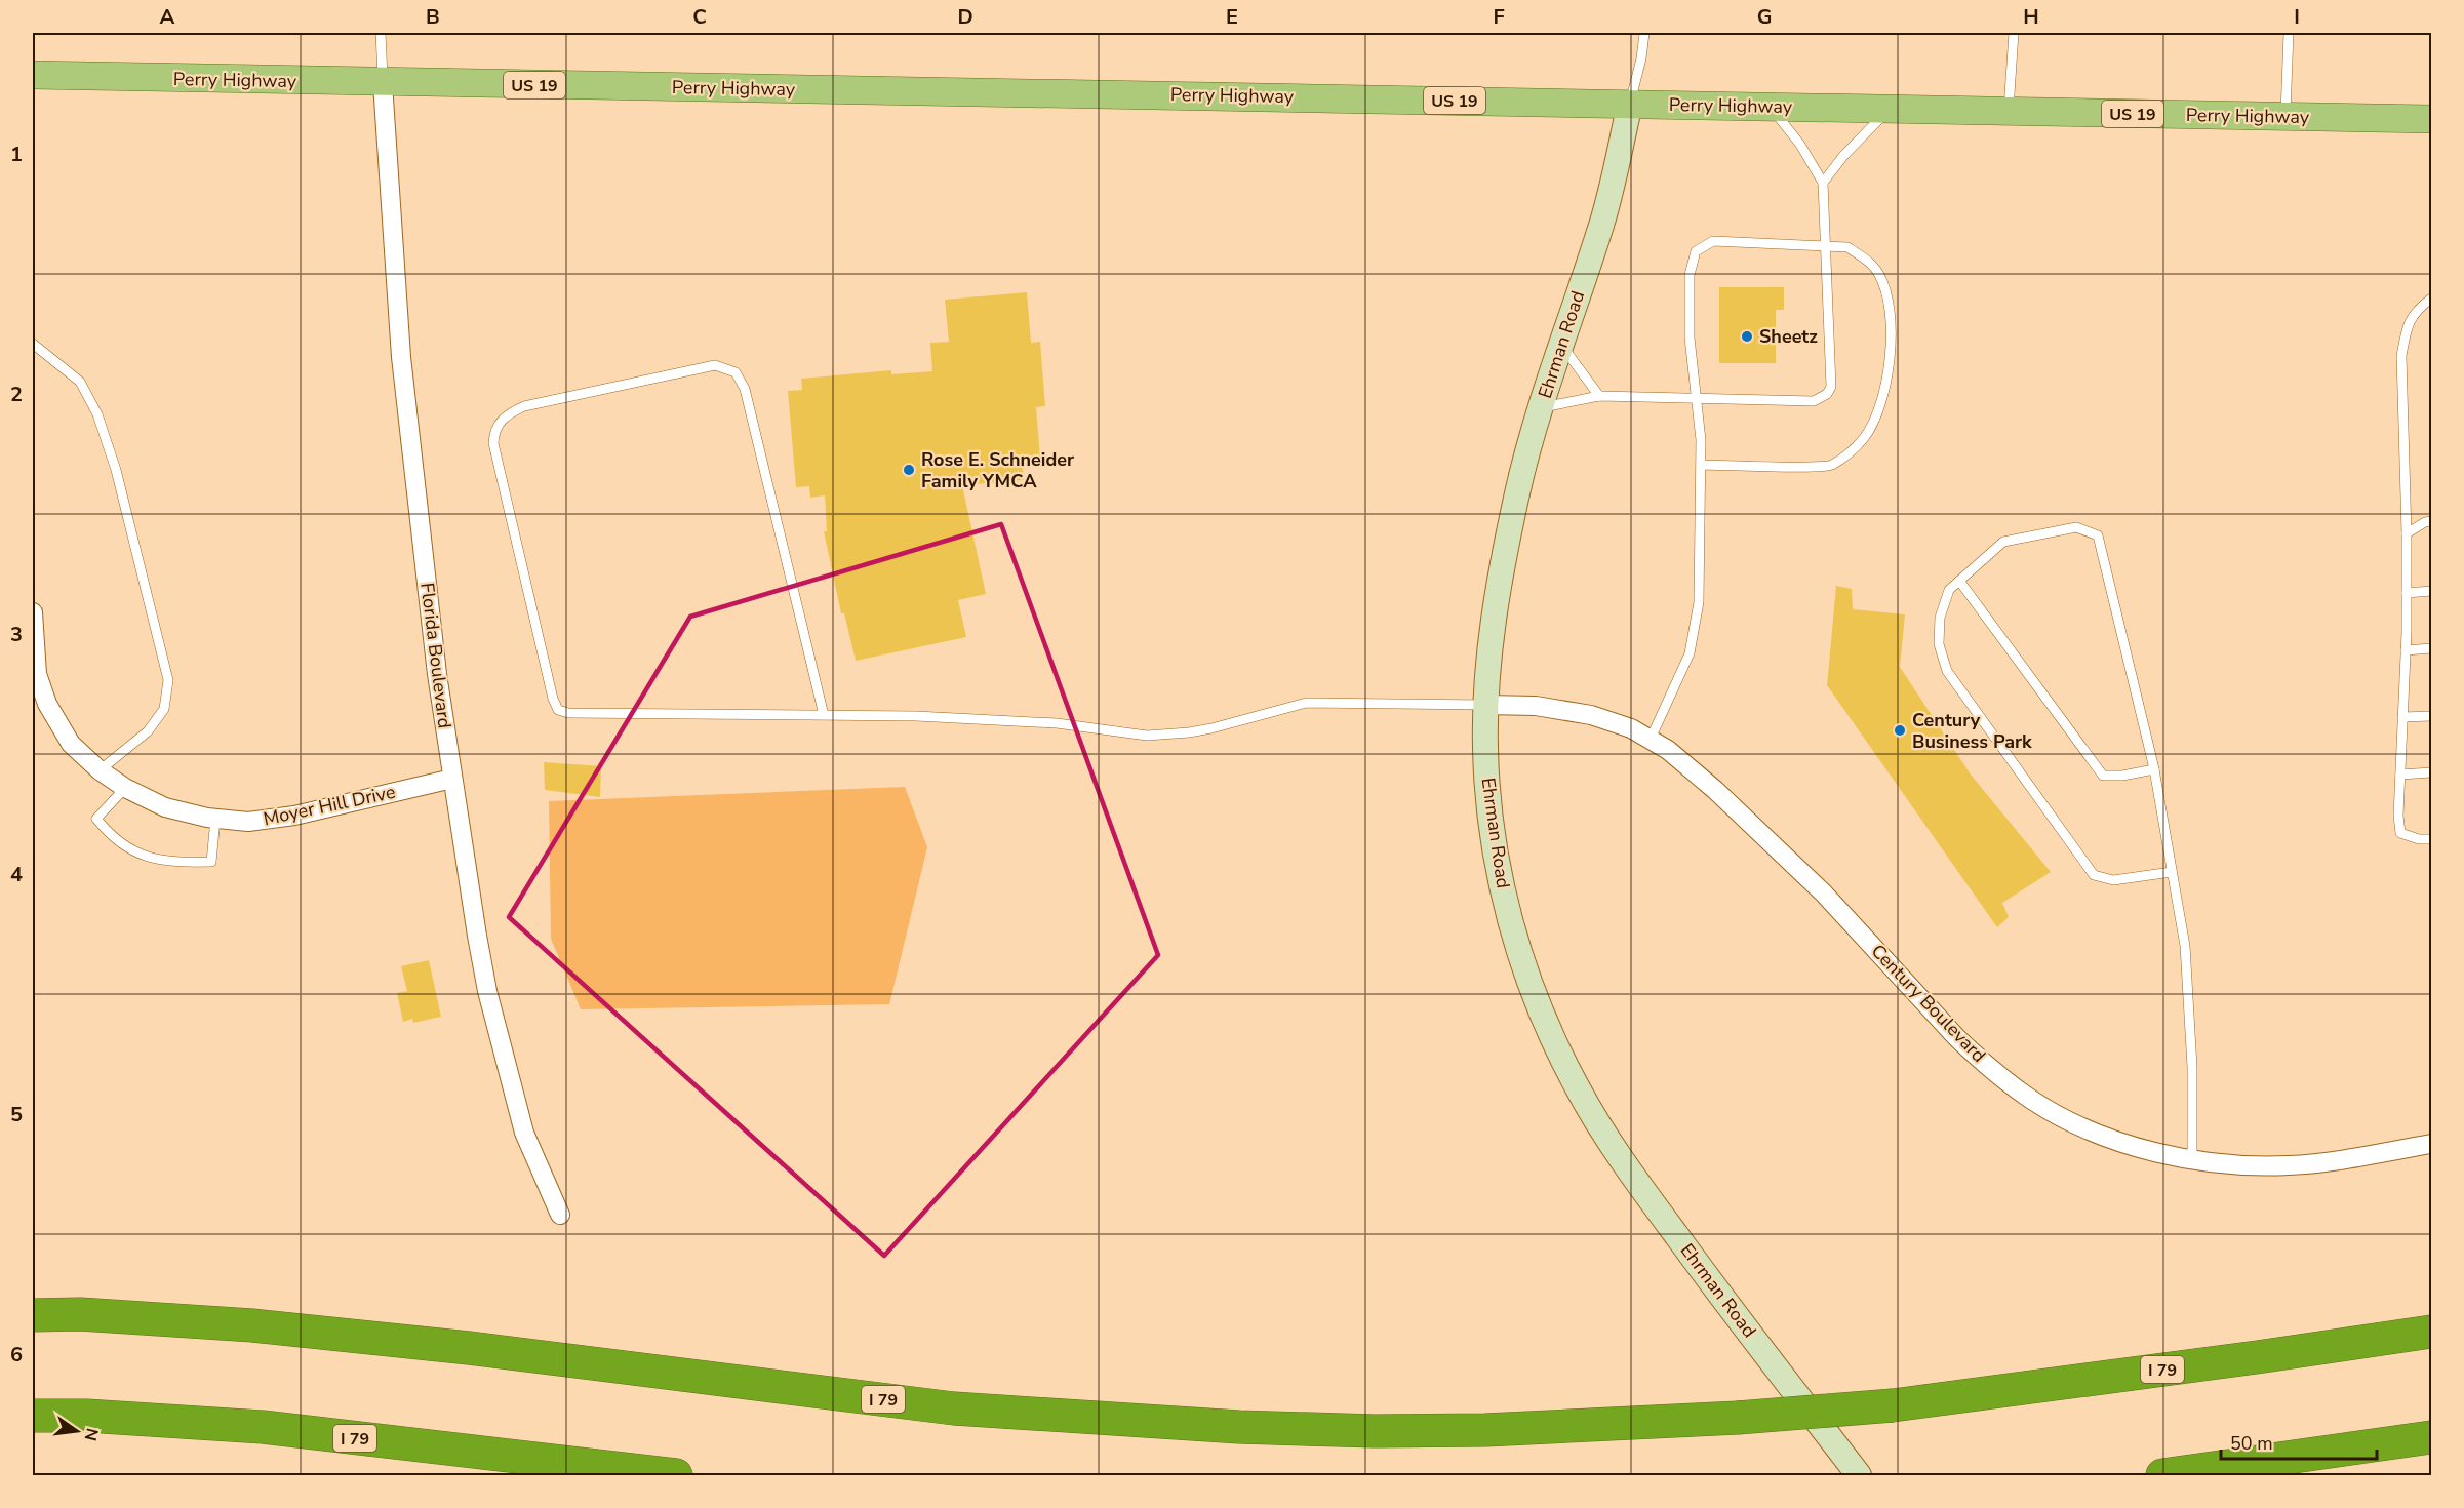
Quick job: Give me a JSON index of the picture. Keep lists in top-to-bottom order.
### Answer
{
  "streets": {
    "highway": ["I 79"],
    "main road": ["Perry Highway", "US 19"],
    "street": [
      "Ehrman Road",
      "Florida Boulevard",
      "Moyer Hill Drive",
      "Century Boulevard"
    ]
  },
  "crossings": [
    ["Perry Highway", "Ehrman Road"],
    ["Perry Highway", "Florida Boulevard"],
    ["Ehrman Road", "Century Boulevard"],
    ["Florida Boulevard", "Moyer Hill Drive"]
  ],
  "places": ["Sheetz", "Rose E. Schneider Family YMCA", "Century Business Park"],
  "scale_bar": "50 m",
  "north": "right",
  "grid": {
    "columns": [
      "A",
      "B",
      "C",
      "D",
      "E",
      "F",
      "G",
      "H",
      "I"
    ],
    "rows": [
      "1",
      "2",
      "3",
      "4",
      "5",
      "6"
    ]
  }
}
